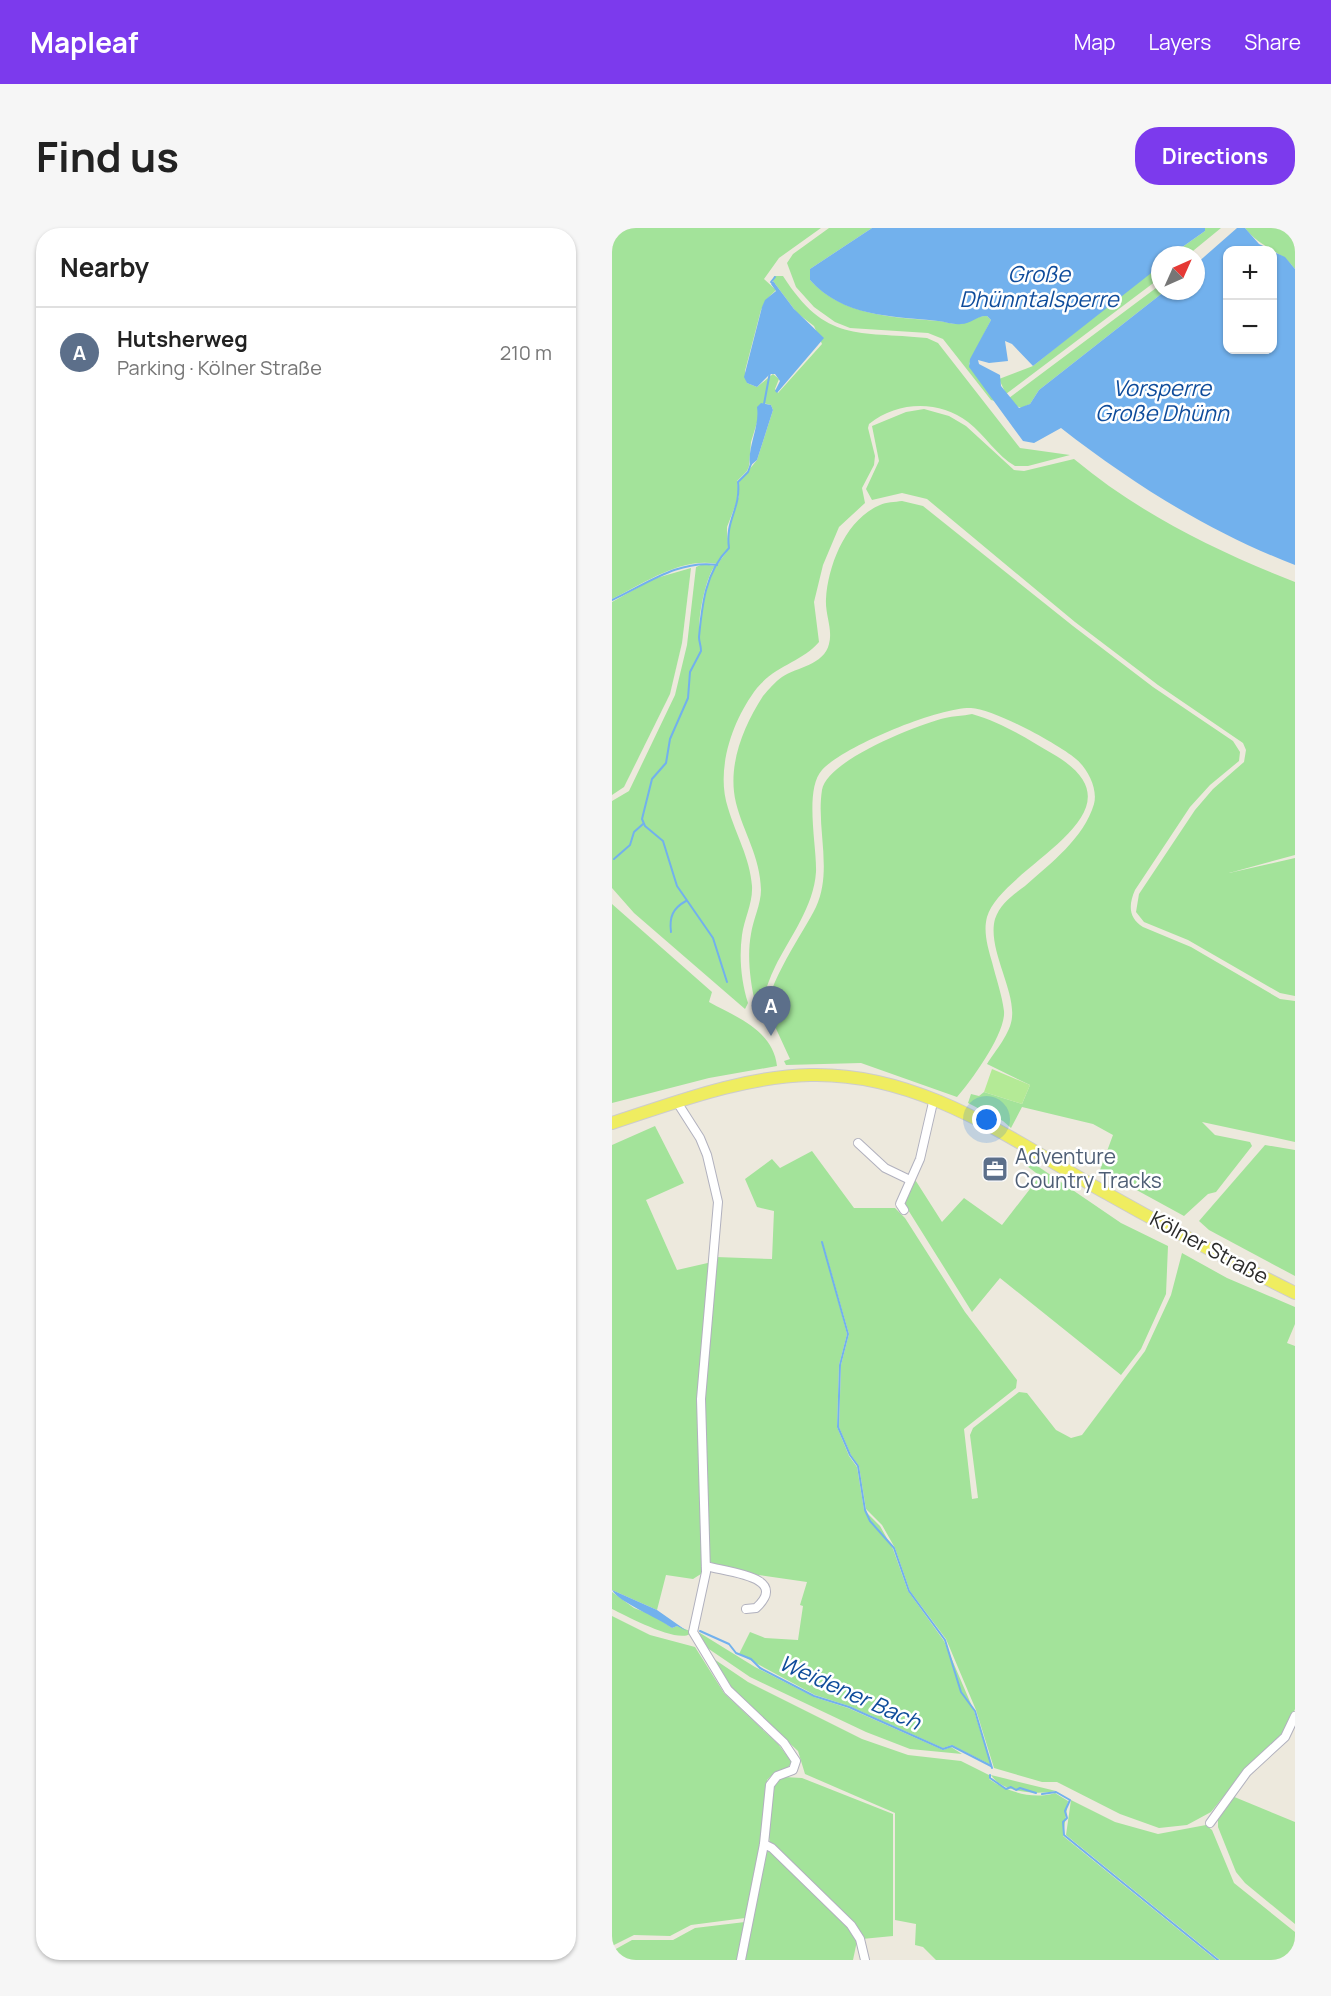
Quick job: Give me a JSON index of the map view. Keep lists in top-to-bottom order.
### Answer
{
  "streets": {
    "main road": ["Kölner Straße"]
  },
  "water": ["Große Dhünntalsperre", "Vorsperre Große Dhünn", "Weidener Bach"],
  "places": {
    "office": ["Adventure Country Tracks"]
  },
  "north": "top right",
  "page": {
    "header": "Mapleaf",
    "nav": ["Map", "Layers", "Share"],
    "title": "Find us",
    "buttons": "Directions",
    "heading": "Nearby",
    "map_buttons": ["+", "−"],
    "list": [
      {
        "mark": "A",
        "name": "Hutsherweg",
        "note": "Parking · Kölner Straße",
        "value": "210 m"
      }
    ],
    "pins": "A"
  }
}
